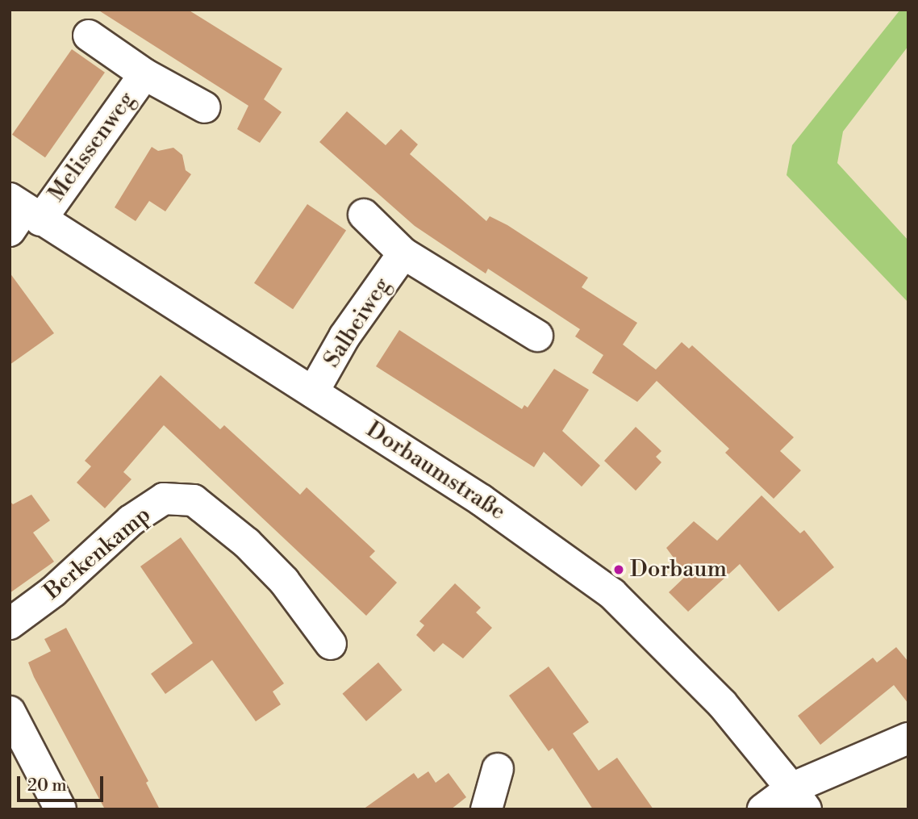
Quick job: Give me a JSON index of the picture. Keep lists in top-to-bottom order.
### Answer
{
  "streets": {
    "street": [
      "Melissenweg",
      "Salbeiweg",
      "Dorbaumstraße",
      "Berkenkamp"
    ]
  },
  "crossings": [
    ["Melissenweg", "Dorbaumstraße"],
    ["Salbeiweg", "Dorbaumstraße"]
  ],
  "places": ["Dorbaum"],
  "scale_bar": "20 m"
}
